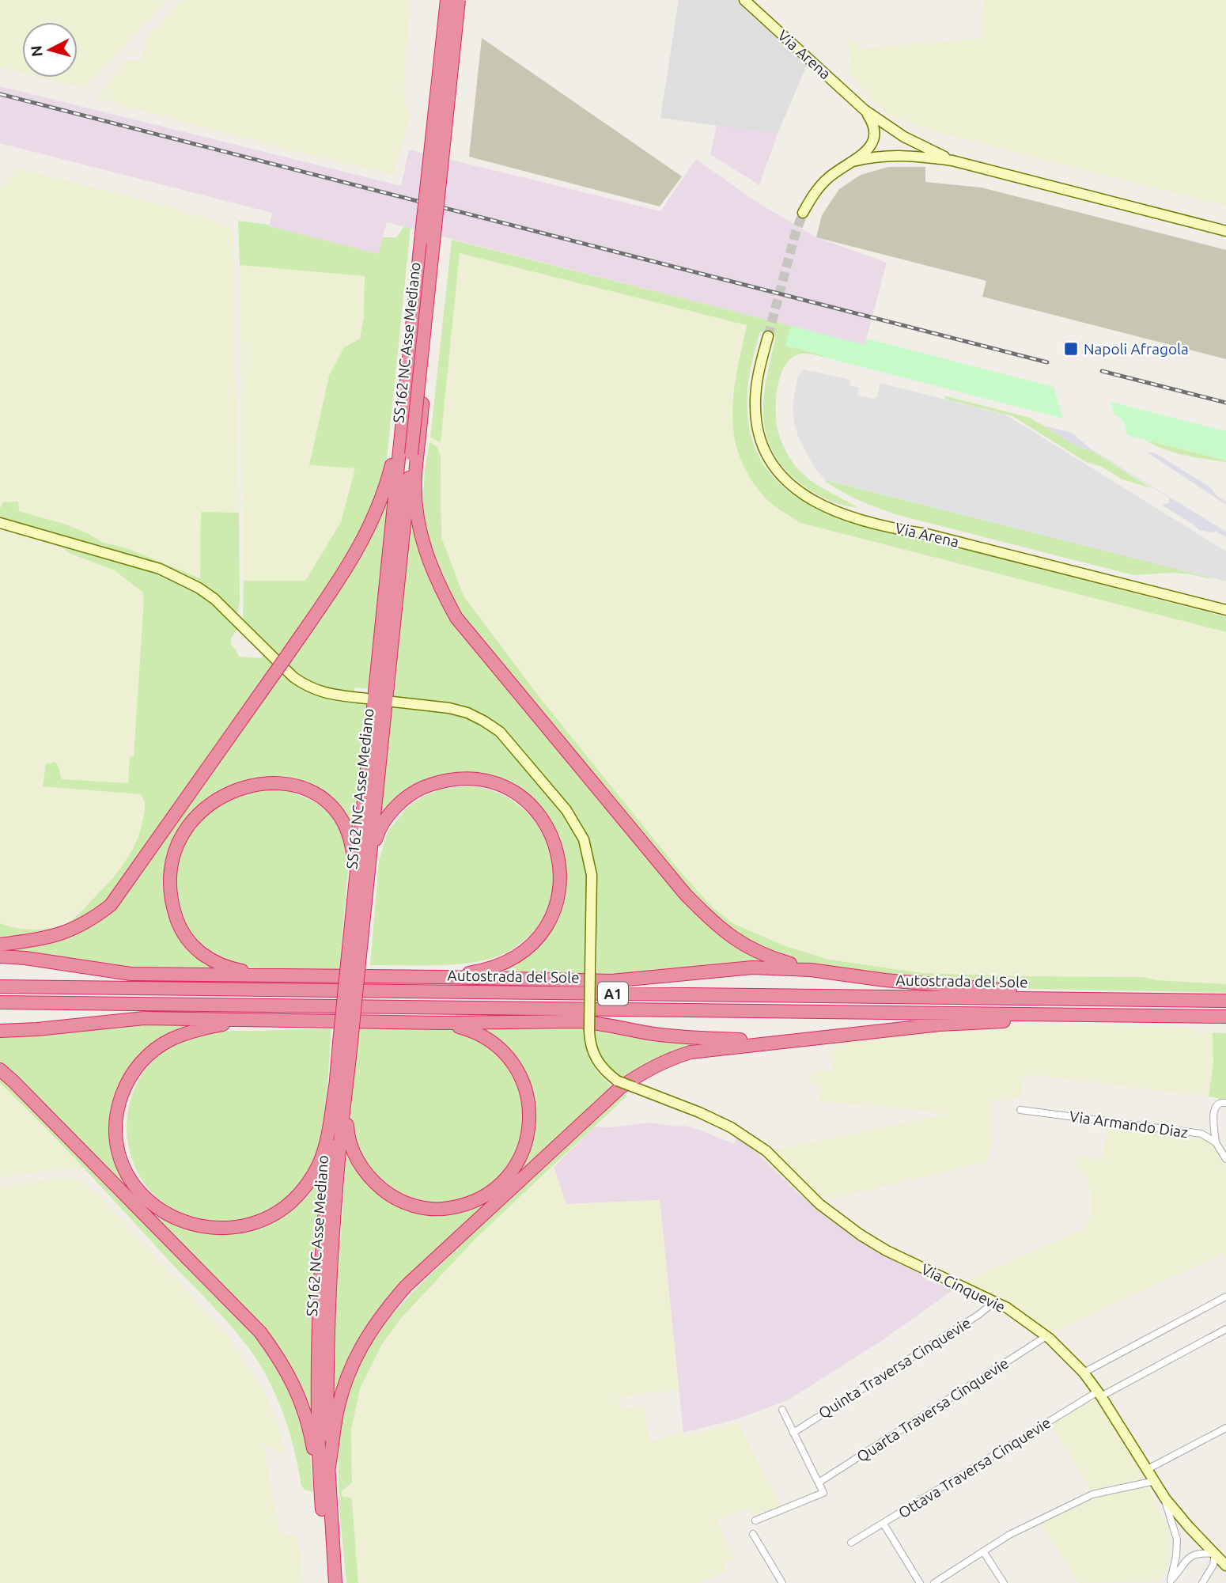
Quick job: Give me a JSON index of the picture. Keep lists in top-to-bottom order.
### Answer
{
  "streets": {
    "highway": ["SS162 NC Asse Mediano", "Autostrada del Sole", "A1"],
    "street": [
      "Via Arena",
      "Via Armando Diaz",
      "Via Cinquevie",
      "Quinta Traversa Cinquevie",
      "Quarta Traversa Cinquevie",
      "Ottava Traversa Cinquevie"
    ]
  },
  "crossings": [
    ["Via Cinquevie", "Quinta Traversa Cinquevie"],
    ["Via Cinquevie", "Quarta Traversa Cinquevie"],
    ["Via Cinquevie", "Ottava Traversa Cinquevie"]
  ],
  "places": {
    "transit": ["Napoli Afragola"]
  },
  "north": "left"
}
